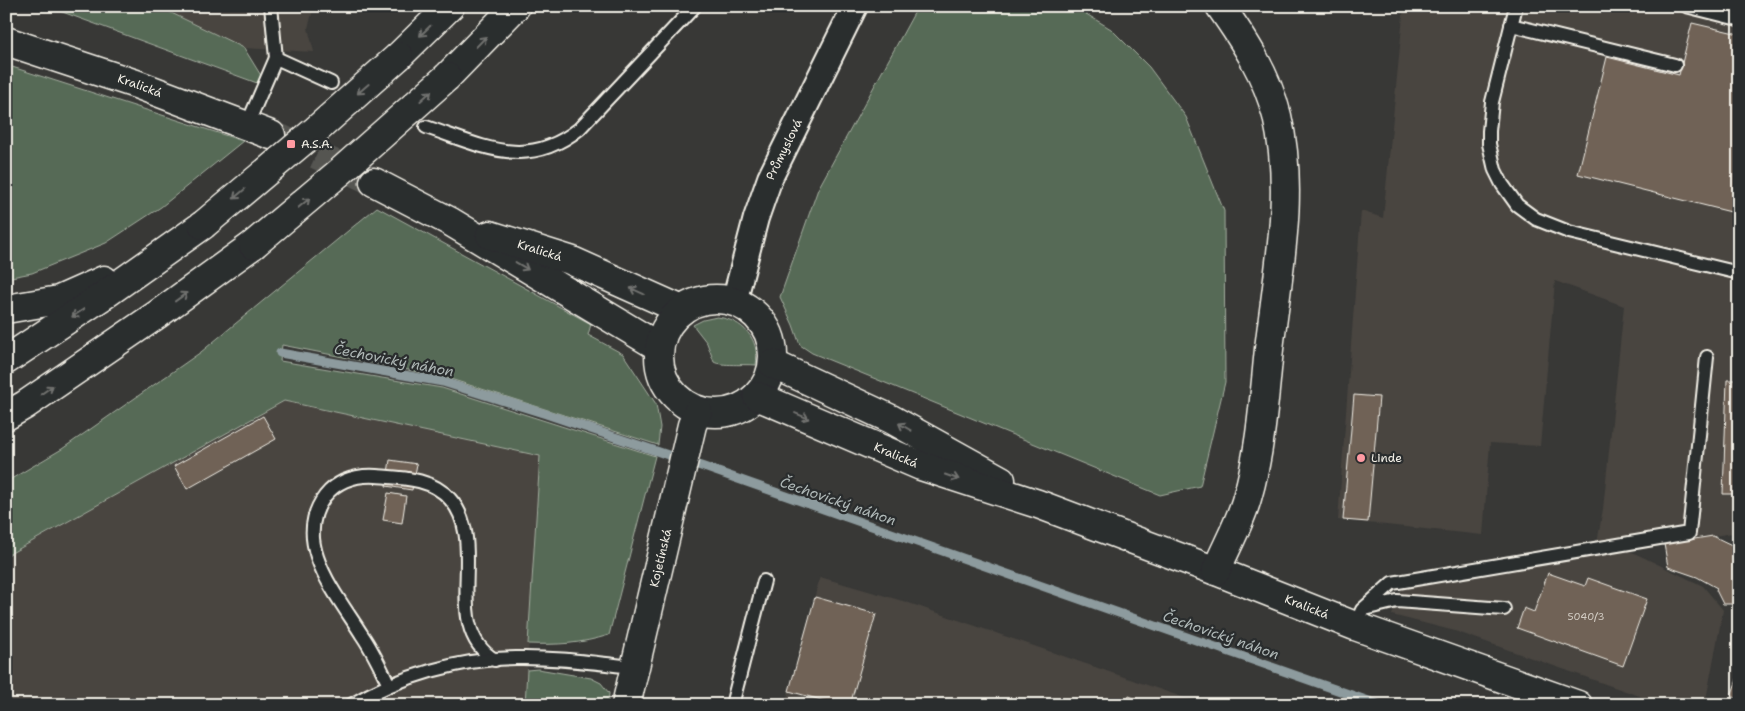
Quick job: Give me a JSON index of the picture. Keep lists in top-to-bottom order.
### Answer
{
  "streets": {
    "main road": ["Kralická", "Kojetínská"],
    "street": ["Průmyslová"]
  },
  "crossings": [
    ["Kralická", "Průmyslová"],
    ["Kralická", "Kojetínská"],
    ["Průmyslová", "Kojetínská"]
  ],
  "water": ["Čechovický náhon"],
  "places": {
    "transit": ["A.S.A."],
    "other": ["Linde"]
  },
  "house_numbers": ["5040/3"]
}
